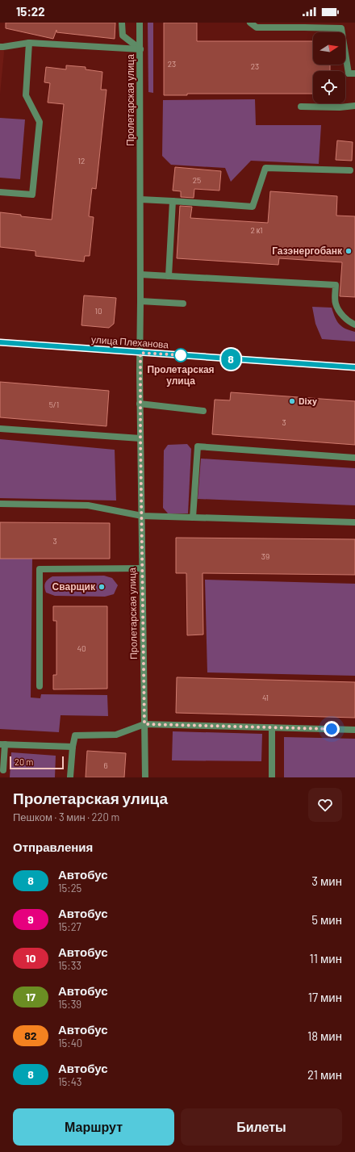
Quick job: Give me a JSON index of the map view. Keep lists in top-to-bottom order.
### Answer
{
  "streets": {
    "main road": ["улица Плеханова"],
    "street": ["Пролетарская улица"]
  },
  "crossings": [
    ["Пролетарская улица", "улица Плеханова"]
  ],
  "places": [
    "Газэнергобанк",
    "Пролетарская улица",
    "Dixy",
    "Сварщик"
  ],
  "lines": ["bus line 8"],
  "house_numbers": [
    "23",
    "23",
    "12",
    "25",
    "2 к1",
    "10",
    "5/1",
    "3",
    "3",
    "39",
    "40",
    "41",
    "6"
  ],
  "scale_bar": "20 m",
  "north": "right",
  "page": {
    "status": "15:22",
    "on_map": "8",
    "scale": "20 m",
    "heading": [
      ["Пролетарская улица", "Пешком · 3 мин · 220 m"],
      "Отправления"
    ],
    "list": [
      {
        "mark": "8",
        "name": "Автобус",
        "note": "15:25",
        "value": "3 мин"
      },
      {
        "mark": "9",
        "name": "Автобус",
        "note": "15:27",
        "value": "5 мин"
      },
      {
        "mark": "10",
        "name": "Автобус",
        "note": "15:33",
        "value": "11 мин"
      },
      {
        "mark": "17",
        "name": "Автобус",
        "note": "15:39",
        "value": "17 мин"
      },
      {
        "mark": "82",
        "name": "Автобус",
        "note": "15:40",
        "value": "18 мин"
      },
      {
        "mark": "8",
        "name": "Автобус",
        "note": "15:43",
        "value": "21 мин"
      }
    ],
    "buttons": ["Маршрут", "Билеты"]
  }
}
